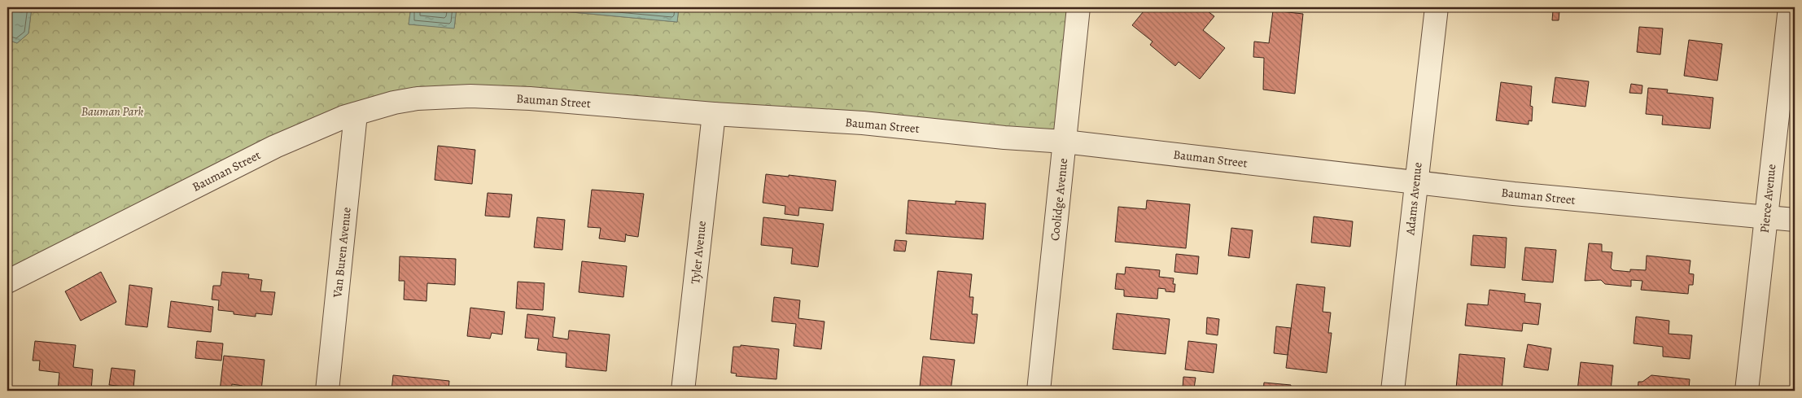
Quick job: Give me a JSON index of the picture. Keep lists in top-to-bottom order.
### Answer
{
  "streets": {
    "street": [
      "Bauman Street",
      "Adams Avenue",
      "Pierce Avenue",
      "Coolidge Avenue",
      "Van Buren Avenue",
      "Tyler Avenue"
    ]
  },
  "crossings": [
    ["Bauman Street", "Adams Avenue"],
    ["Bauman Street", "Pierce Avenue"],
    ["Bauman Street", "Coolidge Avenue"],
    ["Bauman Street", "Van Buren Avenue"],
    ["Bauman Street", "Tyler Avenue"]
  ],
  "parks": ["Bauman Park"]
}
